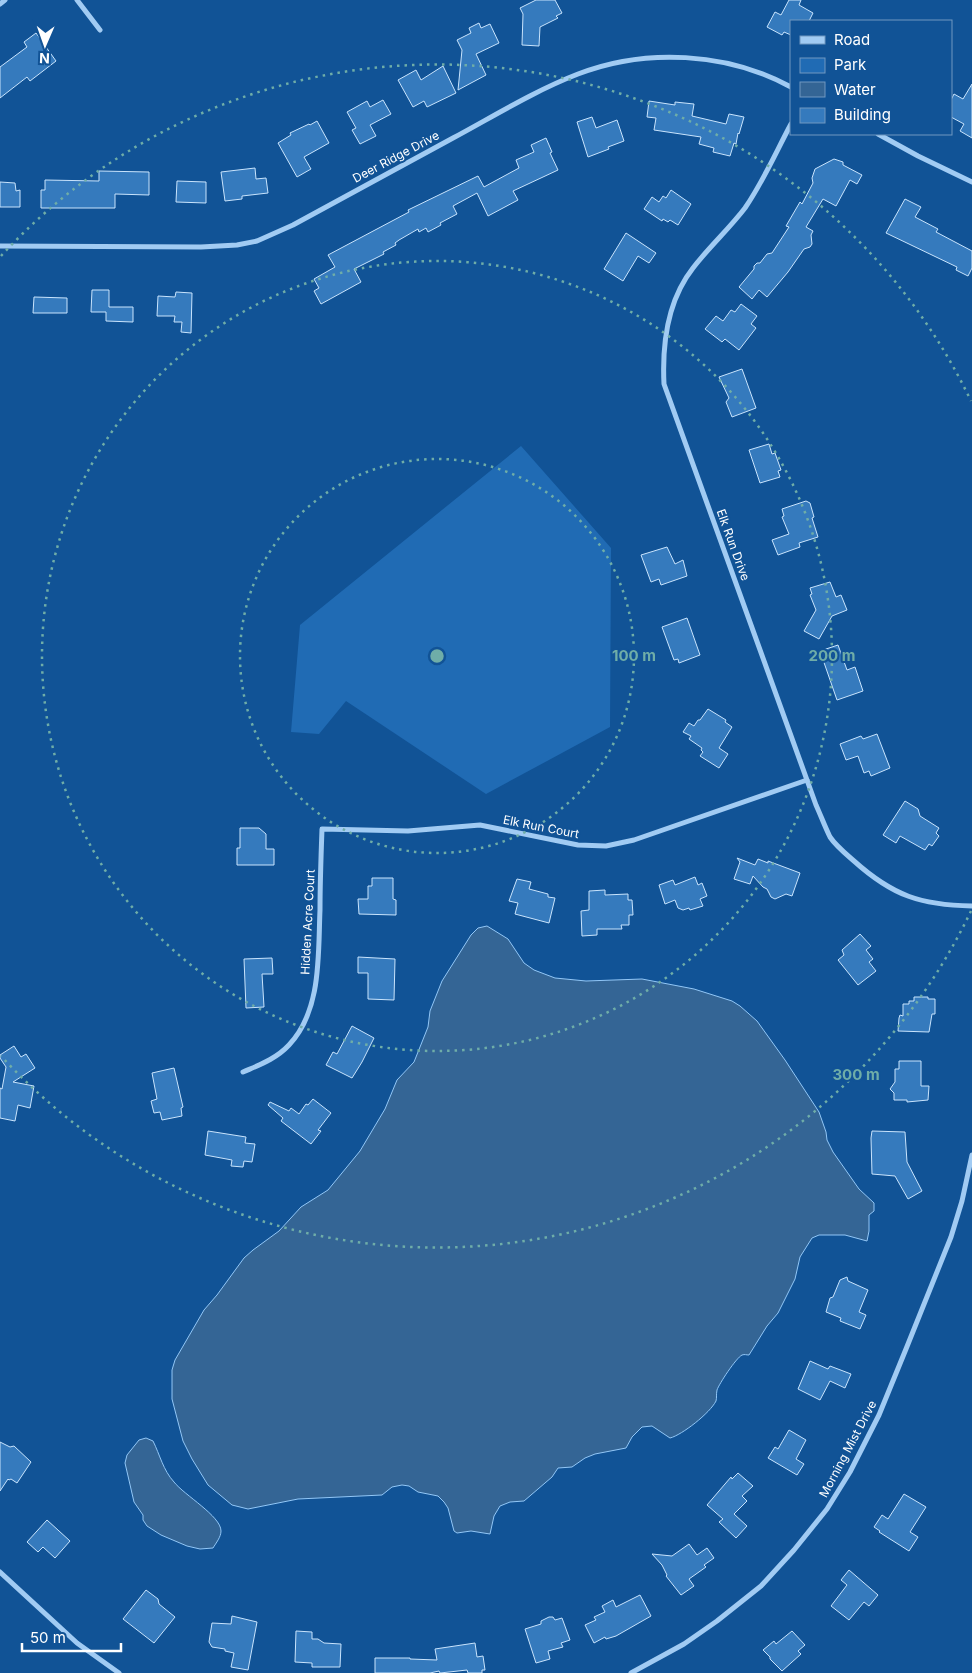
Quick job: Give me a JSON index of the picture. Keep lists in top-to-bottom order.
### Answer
{
  "streets": {
    "street": [
      "Deer Ridge Drive",
      "Elk Run Drive",
      "Elk Run Court",
      "Hidden Acre Court",
      "Morning Mist Drive"
    ]
  },
  "crossings": [
    ["Elk Run Drive", "Elk Run Court"],
    ["Elk Run Court", "Hidden Acre Court"]
  ],
  "legend": [
    "Road",
    "Park",
    "Water",
    "Building"
  ],
  "scale_bar": "50 m",
  "north": "bottom",
  "rings": ["100 m", "200 m", "300 m"]
}
